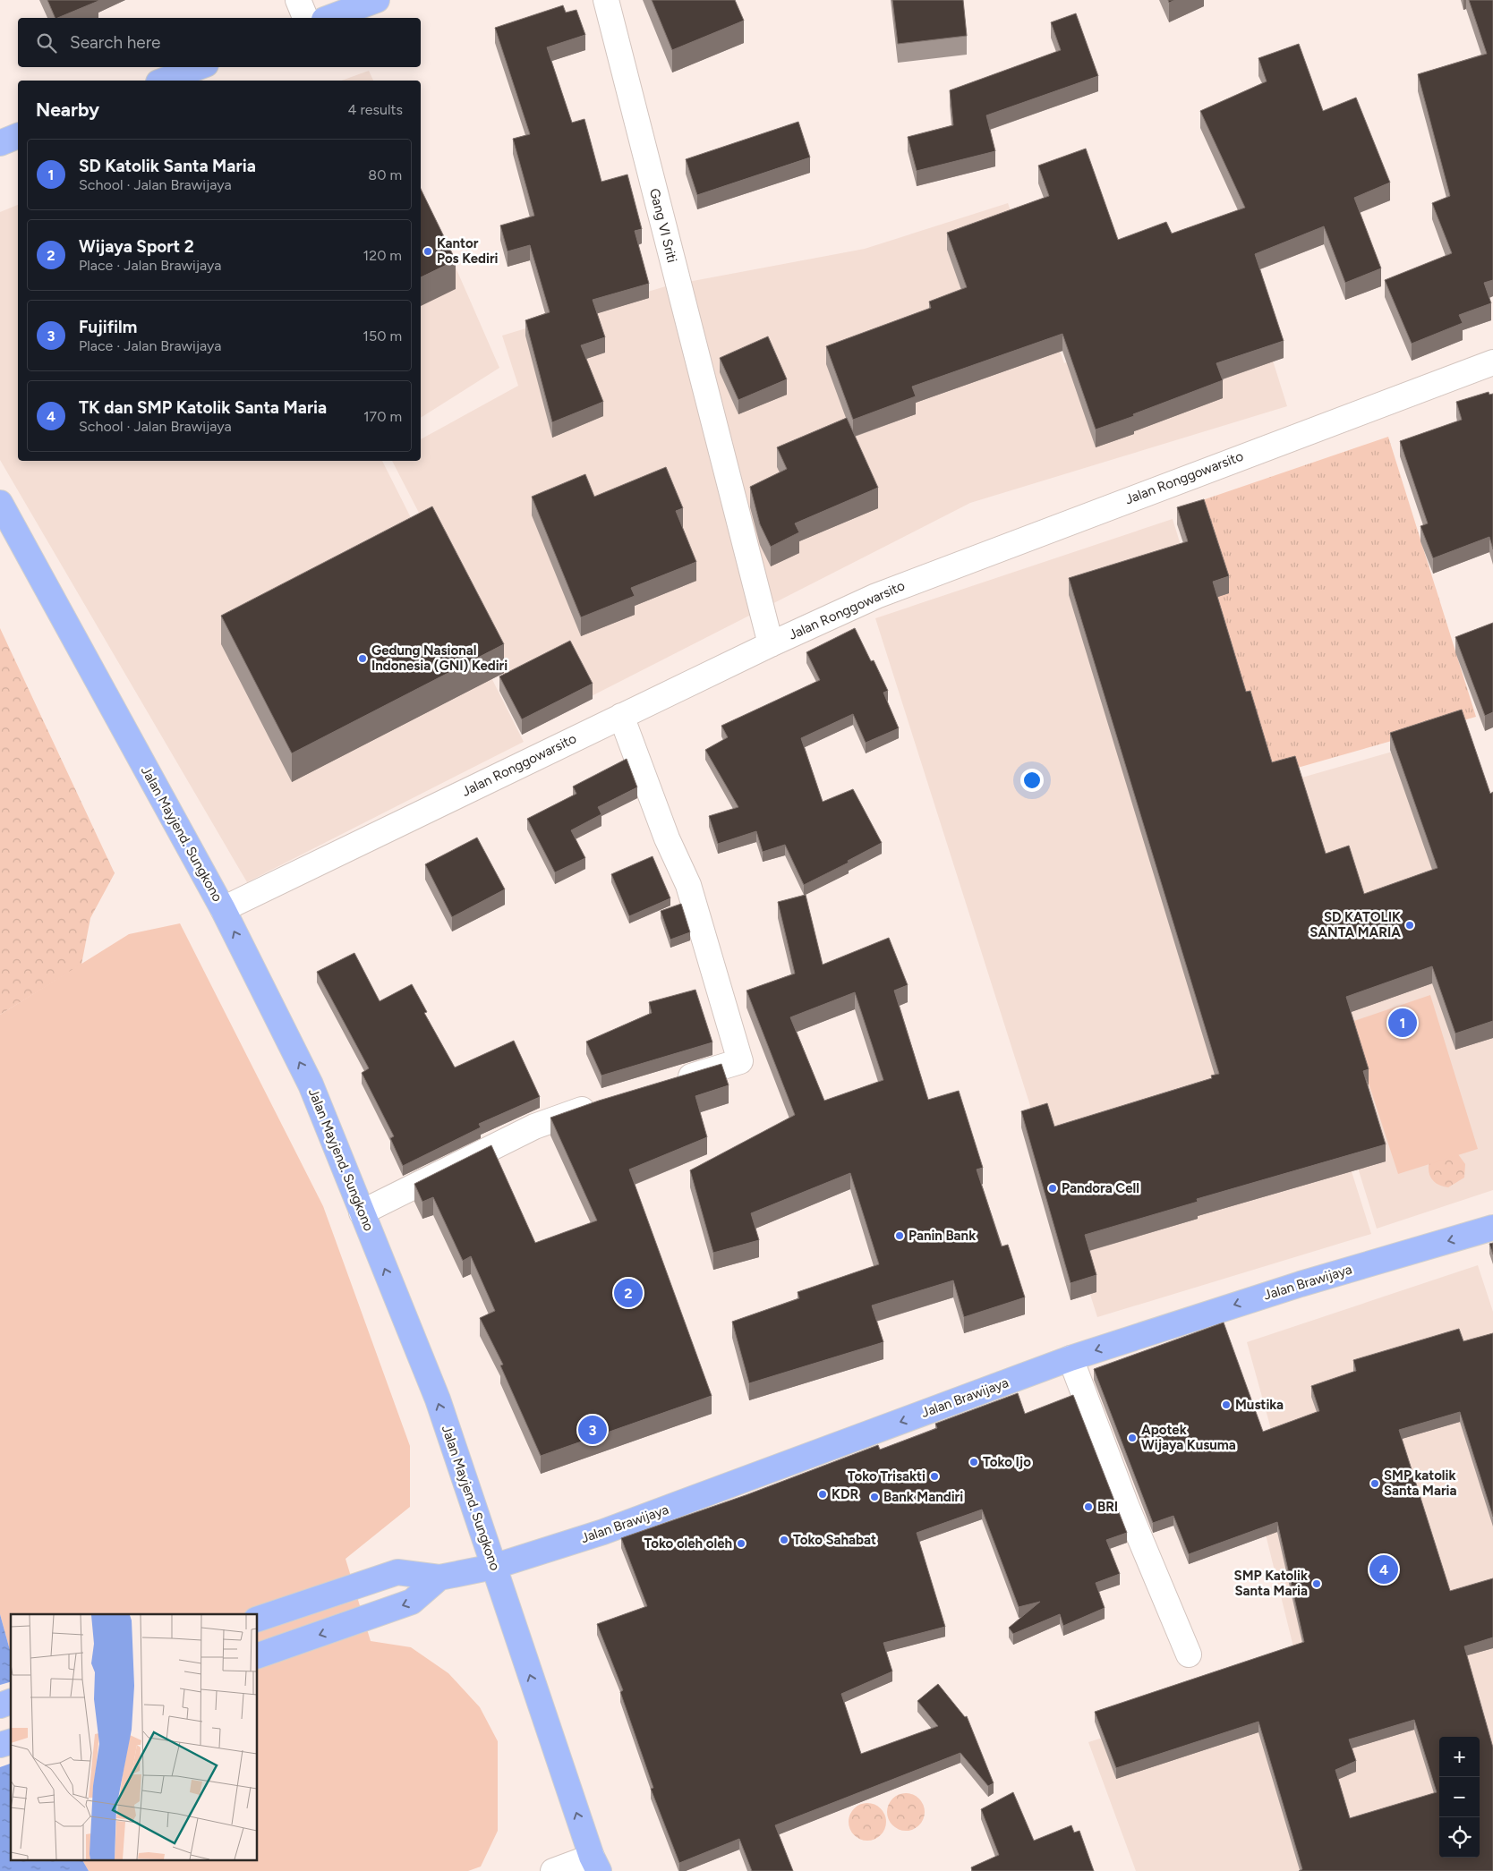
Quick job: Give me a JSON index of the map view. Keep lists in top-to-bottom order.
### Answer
{
  "streets": {
    "main road": ["Jalan Mayjend. Sungkono", "Jalan Brawijaya"],
    "street": ["Gang VI Sriti", "Jalan Ronggowarsito"]
  },
  "crossings": [
    ["Gang VI Sriti", "Jalan Ronggowarsito"],
    ["Jalan Ronggowarsito", "Jalan Mayjend. Sungkono"],
    ["Jalan Mayjend. Sungkono", "Jalan Brawijaya"]
  ],
  "one_way": ["Jalan Mayjend. Sungkono", "Jalan Brawijaya"],
  "places": [
    "Kantor Pos Kediri",
    "Gedung Nasional Indonesia (GNI) Kediri",
    "SD KATOLIK SANTA MARIA",
    "Pandora Cell",
    "Panin Bank",
    "Mustika",
    "Apotek Wijaya Kusuma",
    "Toko Ijo",
    "Toko Trisakti",
    "SMP katolik Santa Maria",
    "KDR",
    "Bank Mandiri",
    "BRI",
    "Toko Sahabat",
    "Toko oleh oleh",
    "SMP Katolik Santa Maria"
  ],
  "page": {
    "search": "Search here",
    "heading": ["Nearby", "4 results"],
    "list": [
      {
        "mark": "1",
        "name": "SD Katolik Santa Maria",
        "note": "School · Jalan Brawijaya",
        "value": "80 m"
      },
      {
        "mark": "2",
        "name": "Wijaya Sport 2",
        "note": "Place · Jalan Brawijaya",
        "value": "120 m"
      },
      {
        "mark": "3",
        "name": "Fujifilm",
        "note": "Place · Jalan Brawijaya",
        "value": "150 m"
      },
      {
        "mark": "4",
        "name": "TK dan SMP Katolik Santa Maria",
        "note": "School · Jalan Brawijaya",
        "value": "170 m"
      }
    ],
    "pins": [
      "1",
      "2",
      "3",
      "4"
    ],
    "map_buttons": ["+", "−"]
  }
}
